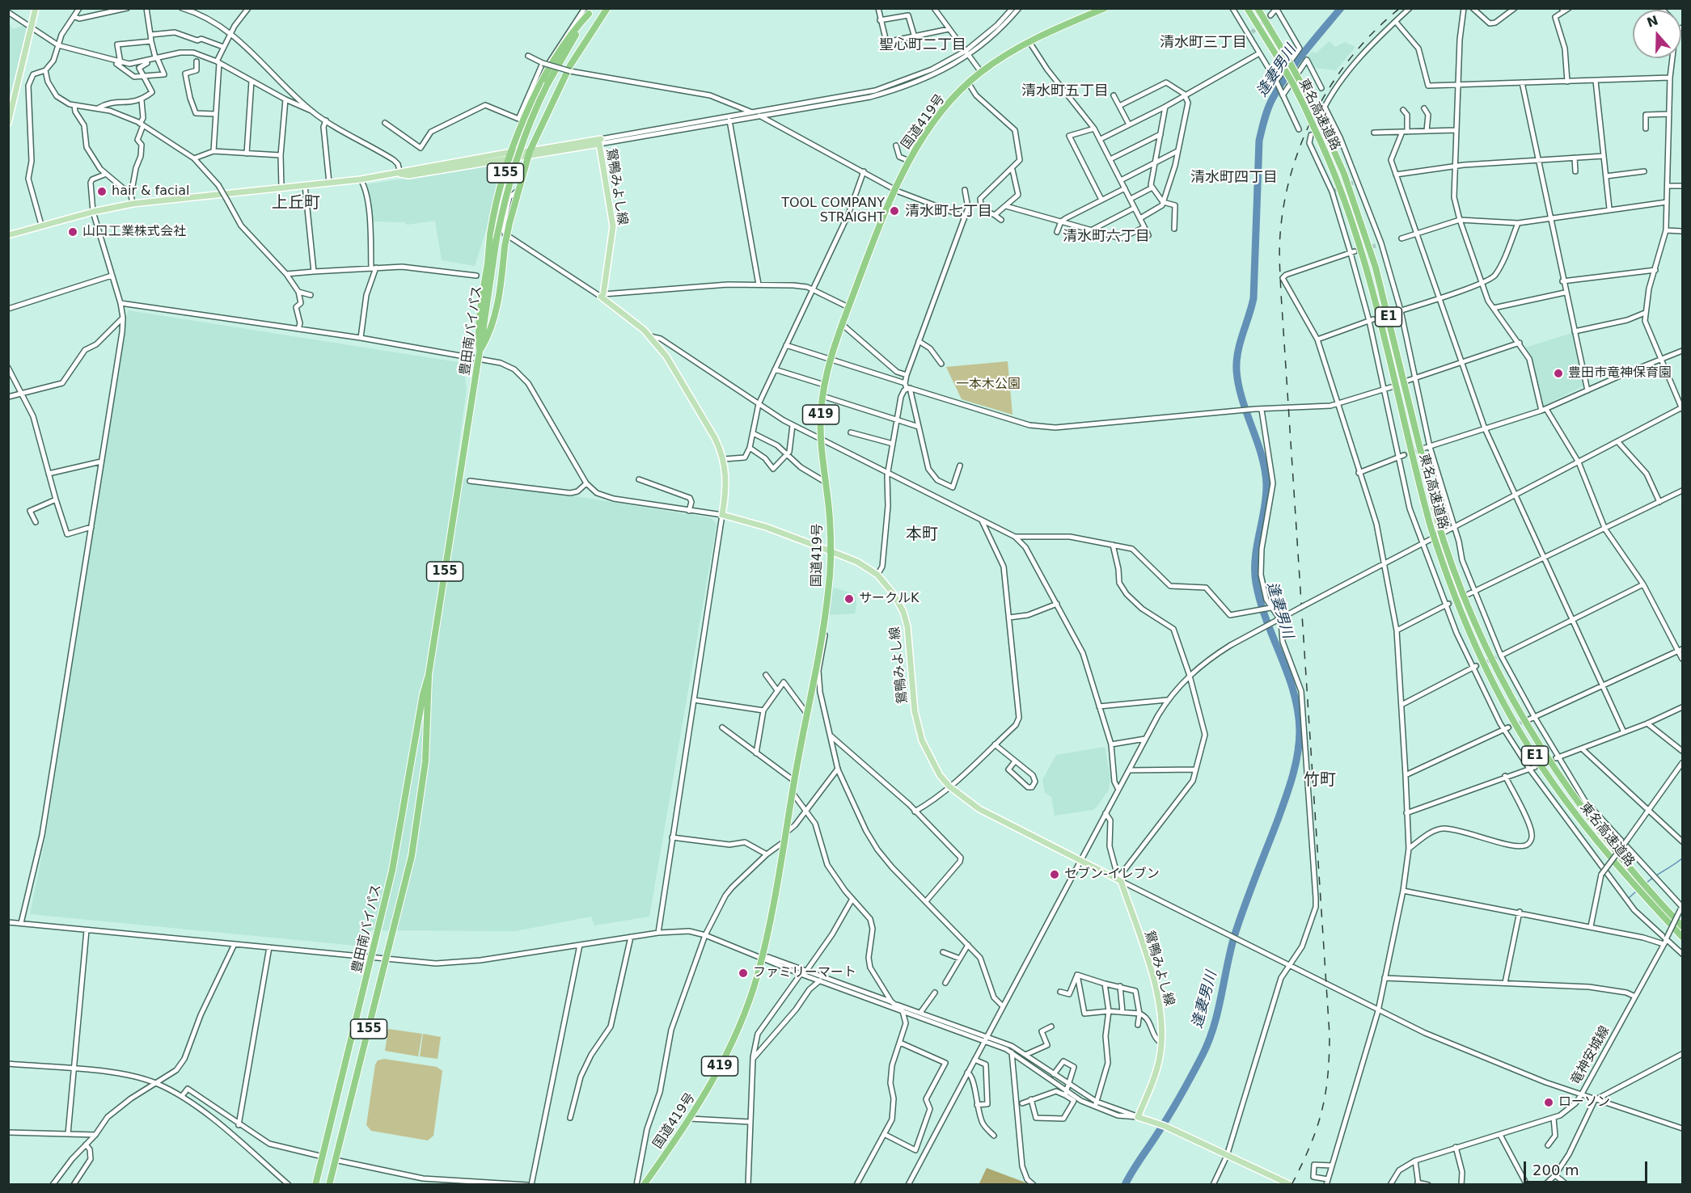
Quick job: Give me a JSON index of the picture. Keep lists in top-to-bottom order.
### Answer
{
  "streets": {
    "highway": [
      "東名高速道路",
      "国道419号",
      "155",
      "E1",
      "豊田南バイパス",
      "419"
    ],
    "main road": ["鴛鴨みよし線"],
    "street": ["竜神安城線"]
  },
  "crossings": [
    ["国道419号", "鴛鴨みよし線"],
    ["155", "鴛鴨みよし線"],
    ["155", "豊田南バイパス"]
  ],
  "districts": [
    "清水町三丁目",
    "聖心町二丁目",
    "清水町五丁目",
    "清水町四丁目",
    "上丘町",
    "清水町七丁目",
    "清水町六丁目",
    "本町",
    "竹町"
  ],
  "water": ["逢妻男川"],
  "parks": ["一本木公園"],
  "places": [
    "hair & facial",
    "TOOL COMPANY STRAIGHT",
    "山口工業株式会社",
    "豊田市竜神保育園",
    "サークルK",
    "セブン-イレブン",
    "ファミリーマート",
    "ローソン"
  ],
  "scale_bar": "200 m",
  "north": "top"
}
